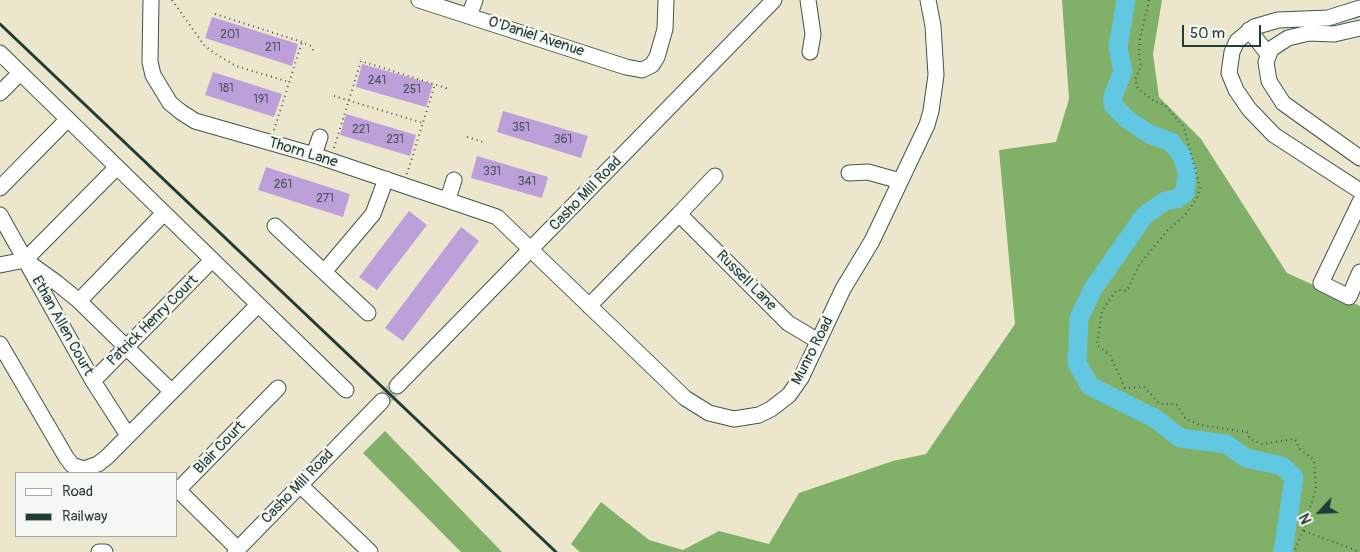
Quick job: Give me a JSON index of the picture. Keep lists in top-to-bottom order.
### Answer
{
  "streets": {
    "street": [
      "O'Daniel Avenue",
      "Thorn Lane",
      "Casho Mill Road",
      "Russell Lane",
      "Patrick Henry Court",
      "Ethan Allen Court",
      "Munro Road",
      "Blair Court"
    ]
  },
  "crossings": [
    ["Thorn Lane", "Casho Mill Road"],
    ["Thorn Lane", "Munro Road"],
    ["Casho Mill Road", "Munro Road"],
    ["Casho Mill Road", "Blair Court"],
    ["Russell Lane", "Munro Road"],
    ["Patrick Henry Court", "Ethan Allen Court"]
  ],
  "house_numbers": [
    "201",
    "211",
    "241",
    "181",
    "251",
    "191",
    "351",
    "221",
    "231",
    "361",
    "331",
    "341",
    "261",
    "271"
  ],
  "legend": ["Road", "Railway"],
  "scale_bar": "50 m",
  "north": "bottom left"
}
